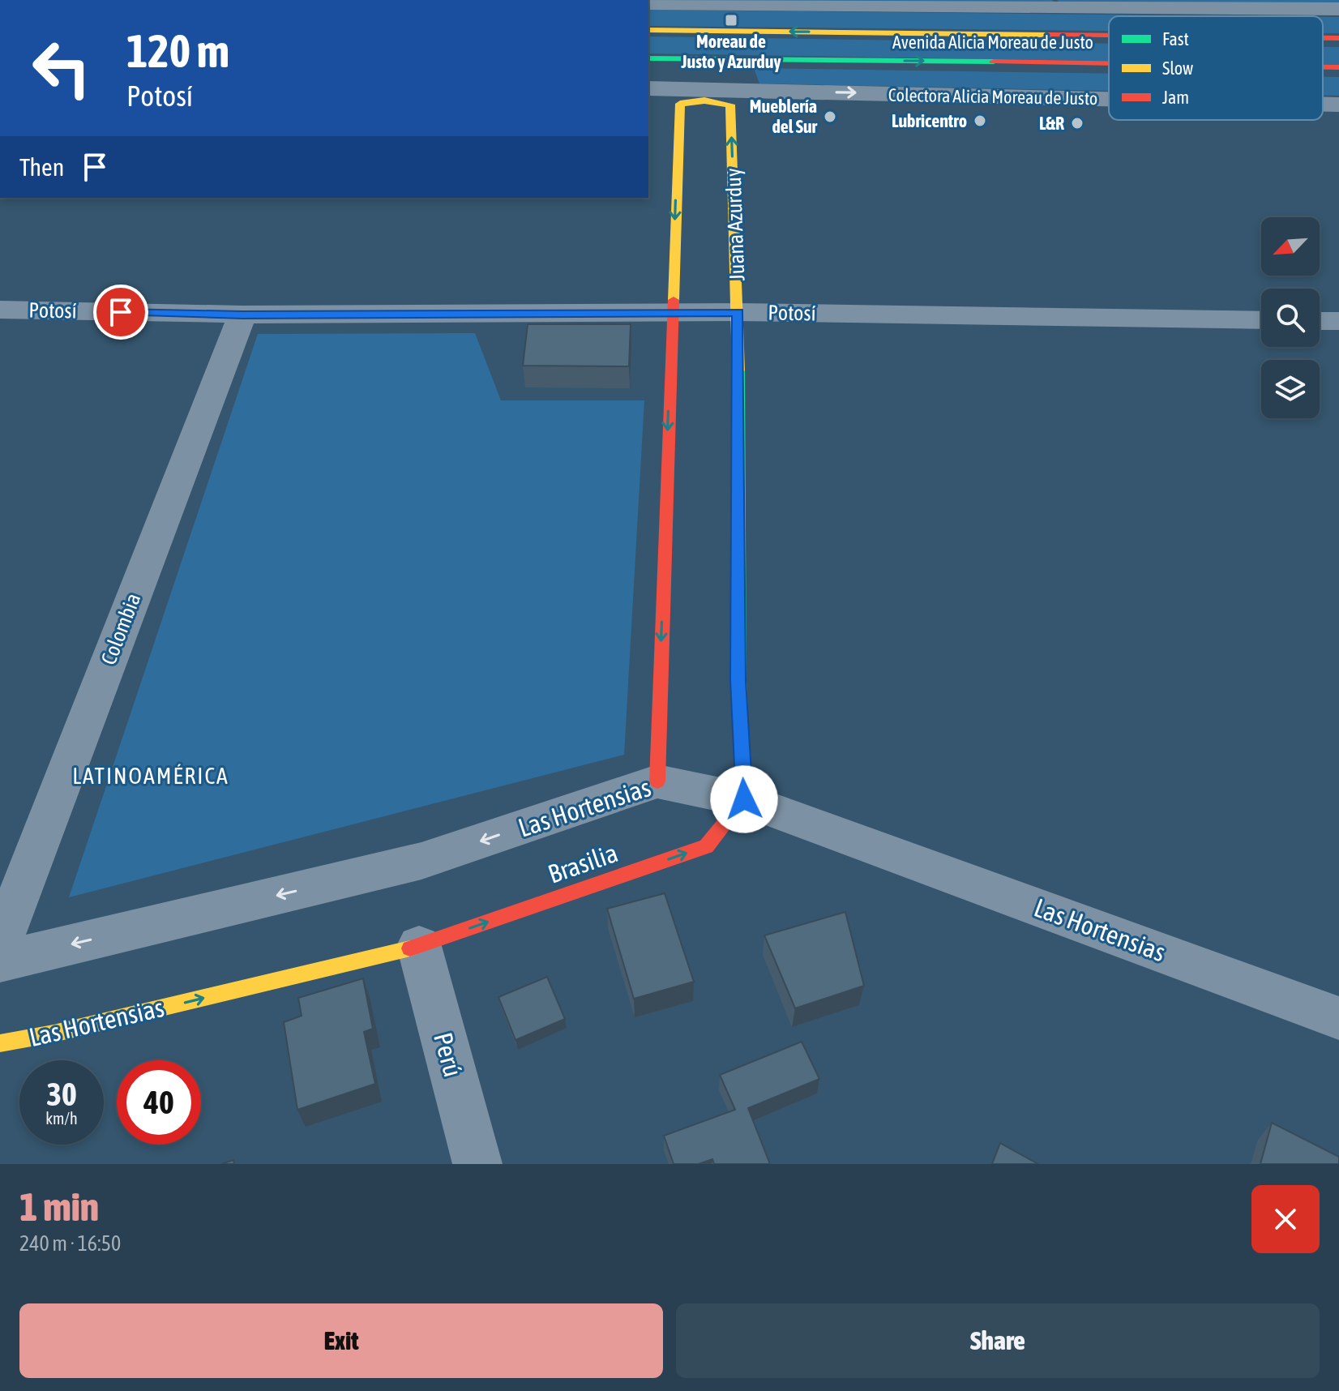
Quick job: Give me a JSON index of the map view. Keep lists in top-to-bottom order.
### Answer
{
  "streets": {
    "street": [
      "Avenida Alicia Moreau de Justo",
      "Colectora Alicia Moreau de Justo",
      "Juana Azurduy",
      "Potosí",
      "Colombia",
      "Las Hortensias",
      "Brasilia",
      "Perú"
    ]
  },
  "crossings": [
    ["Colectora Alicia Moreau de Justo", "Juana Azurduy"],
    ["Juana Azurduy", "Potosí"],
    ["Juana Azurduy", "Las Hortensias"],
    ["Juana Azurduy", "Brasilia"],
    ["Potosí", "Colombia"],
    ["Las Hortensias", "Brasilia"],
    ["Las Hortensias", "Perú"],
    ["Brasilia", "Perú"]
  ],
  "one_way": ["Brasilia"],
  "districts": ["LATINOAMÉRICA"],
  "places": {
    "transit": ["Moreau de Justo y Azurduy"],
    "other": ["Mueblería del Sur", "Lubricentro", "L&R"]
  },
  "legend": ["Fast", "Slow", "Jam"],
  "north": "bottom left",
  "page": {
    "turn": ["120 m", "Potosí"],
    "then": "Then",
    "speed": "30 km/h",
    "limit": "40",
    "heading": ["1 min", "240 m · 16:50"],
    "buttons": ["Exit", "Share"]
  }
}
